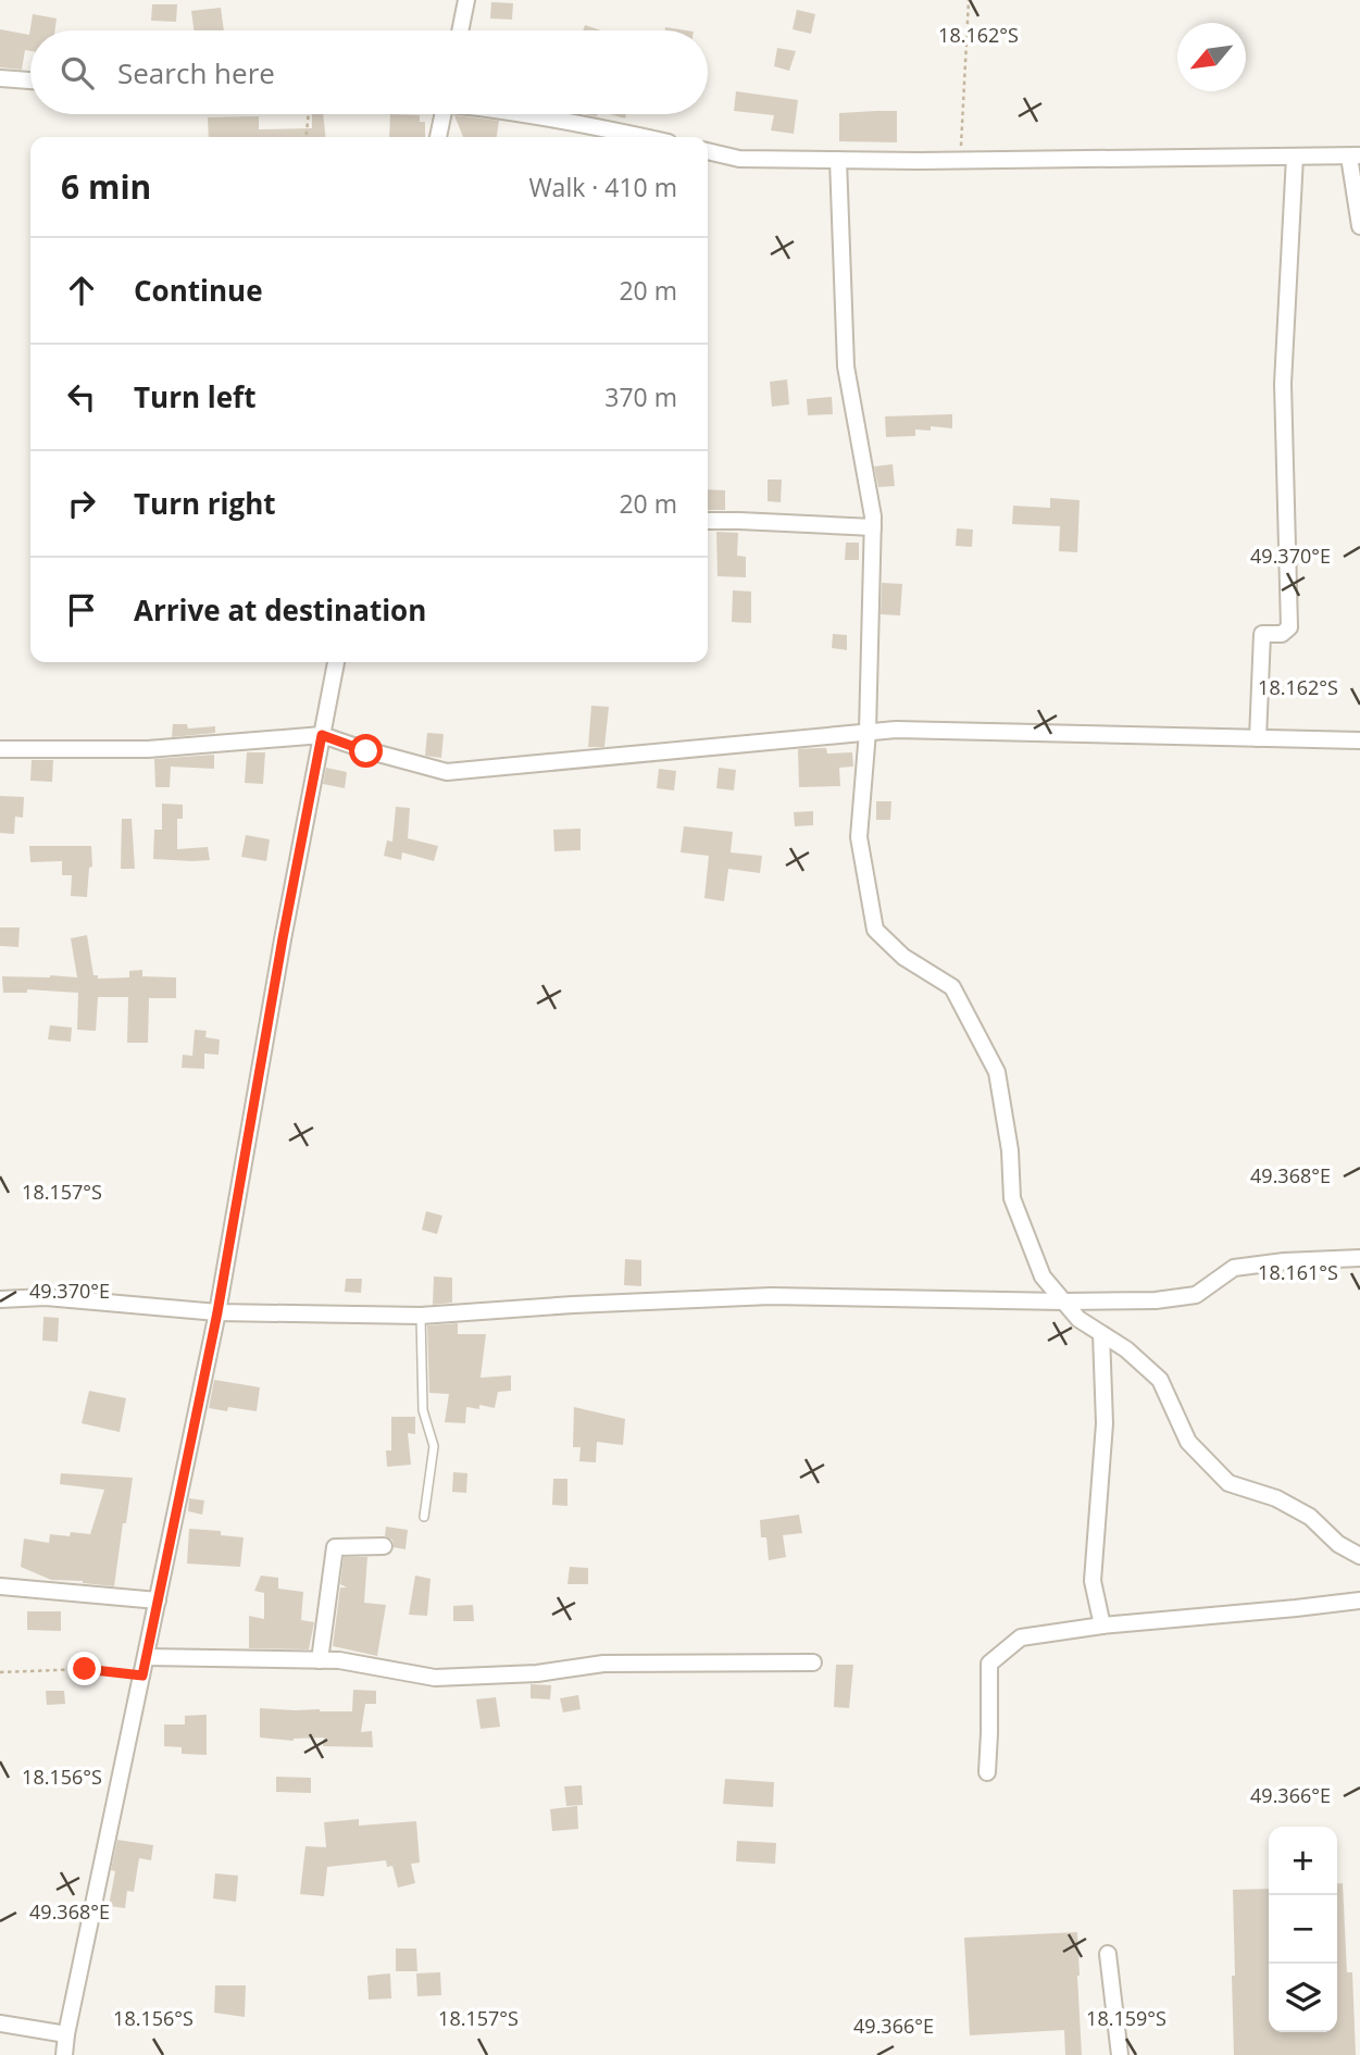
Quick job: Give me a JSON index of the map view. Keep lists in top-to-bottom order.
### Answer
{
  "north": "bottom left",
  "page": {
    "search": "Search here",
    "heading": ["6 min", "Walk · 410 m"],
    "list": [
      ["Continue", "20 m"],
      ["Turn left", "370 m"],
      ["Turn right", "20 m"],
      "Arrive at destination"
    ],
    "map_buttons": ["+", "−"]
  },
  "coordinates": [
    "18.162°S",
    "49.370°E",
    "49.368°E",
    "18.157°S",
    "18.161°S",
    "18.156°S",
    "49.366°E",
    "18.159°S"
  ]
}
